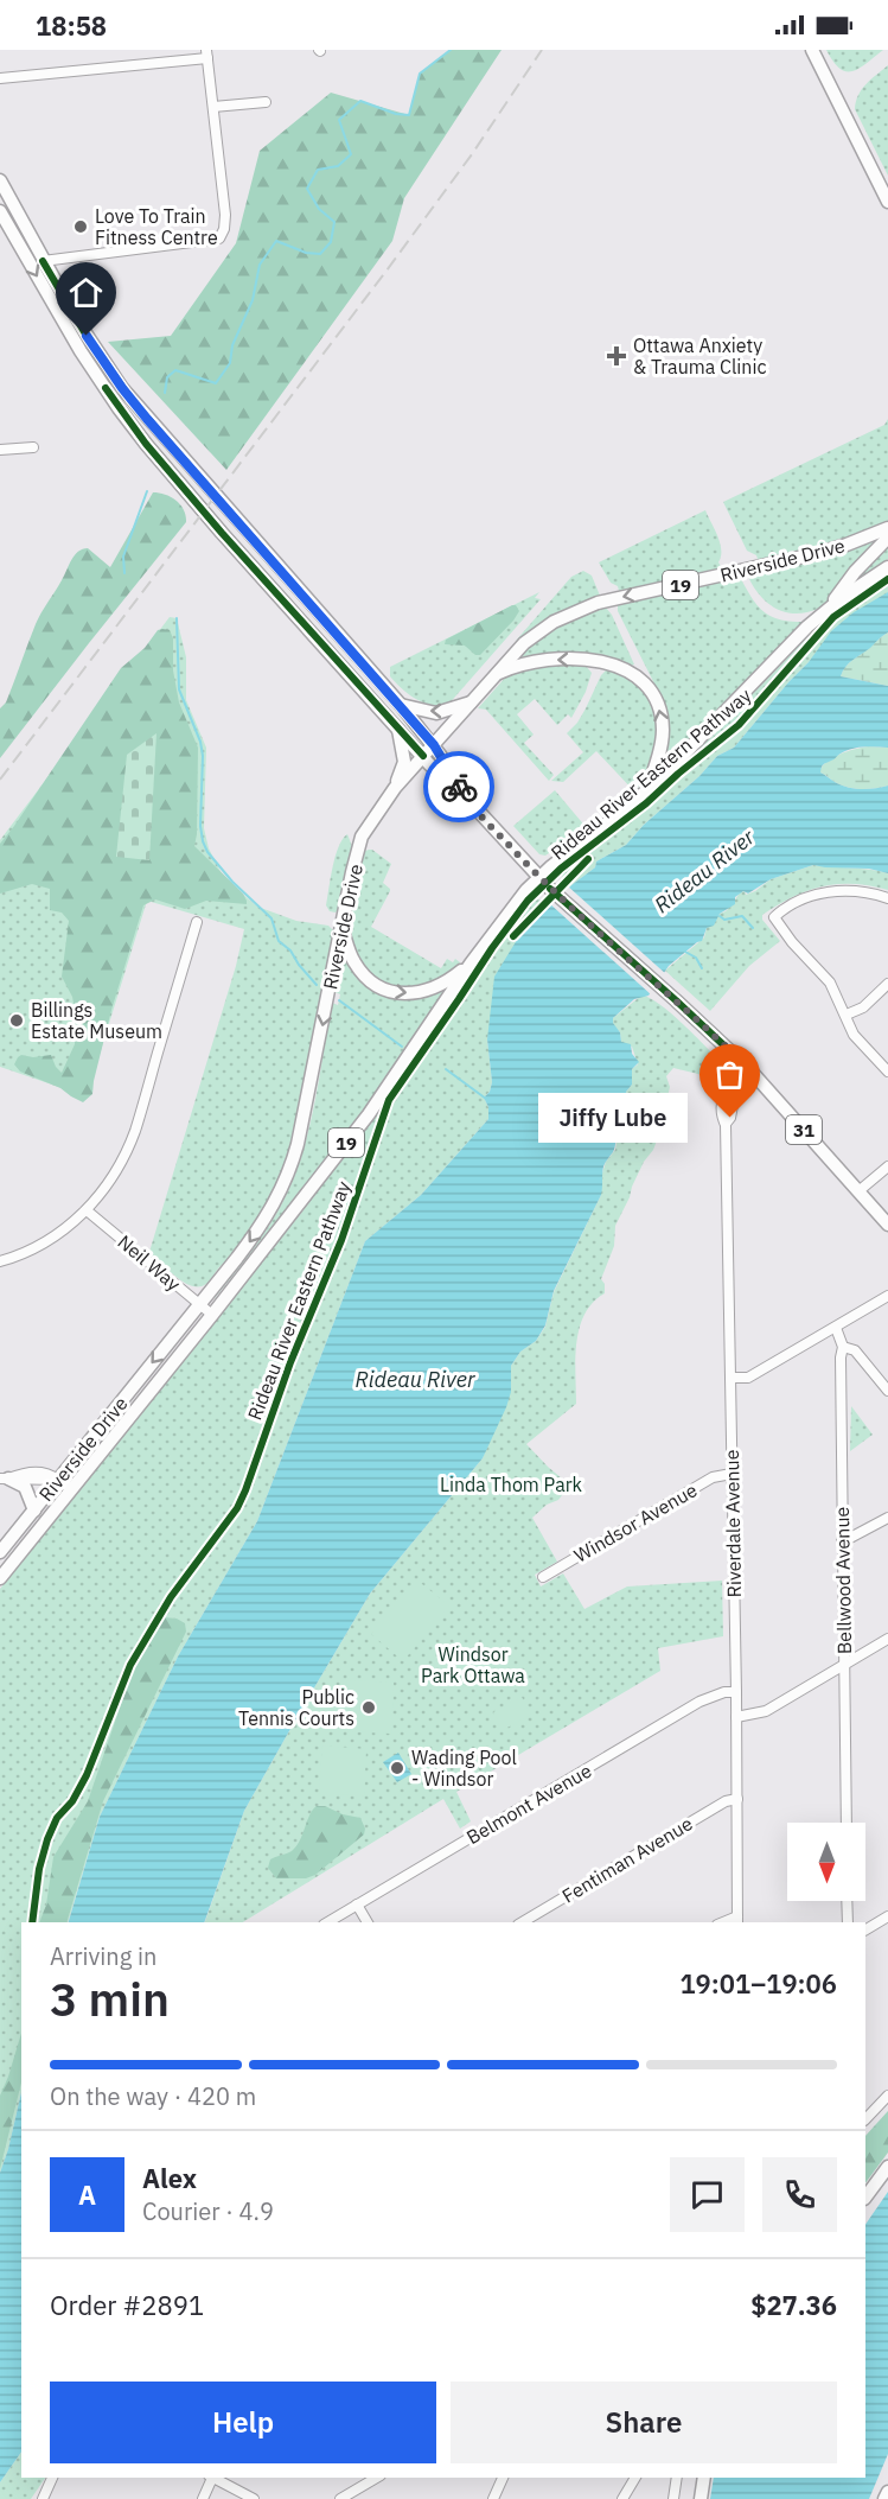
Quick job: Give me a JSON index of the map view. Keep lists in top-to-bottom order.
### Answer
{
  "streets": {
    "main road": ["Riverside Drive", "19", "31"],
    "street": [
      "Neil Way",
      "Windsor Avenue",
      "Riverdale Avenue",
      "Bellwood Avenue",
      "Belmont Avenue",
      "Fentiman Avenue"
    ],
    "cycle path": ["Rideau River Eastern Pathway"]
  },
  "crossings": [
    ["Riverside Drive", "31"],
    ["Riverside Drive", "Neil Way"],
    ["31", "Riverdale Avenue"],
    ["Windsor Avenue", "Riverdale Avenue"],
    ["Riverdale Avenue", "Belmont Avenue"],
    ["Riverdale Avenue", "Fentiman Avenue"]
  ],
  "water": ["Rideau River"],
  "parks": ["Linda Thom Park", "Windsor Park Ottawa"],
  "places": {
    "other": [
      "Love To Train Fitness Centre",
      "Billings Estate Museum",
      "Jiffy Lube",
      "Public Tennis Courts",
      "Wading Pool - Windsor"
    ],
    "health": ["Ottawa Anxiety & Trauma Clinic"]
  },
  "north": "bottom",
  "page": {
    "status": "18:58",
    "bubble": "Jiffy Lube",
    "heading": ["3 min", "Arriving in", "19:01–19:06"],
    "panel": [
      "Alex",
      "Courier · 4.9",
      "Order #2891",
      "$27.36"
    ],
    "bar": "On the way · 420 m",
    "round": "A",
    "buttons": ["Help", "Share"]
  }
}
